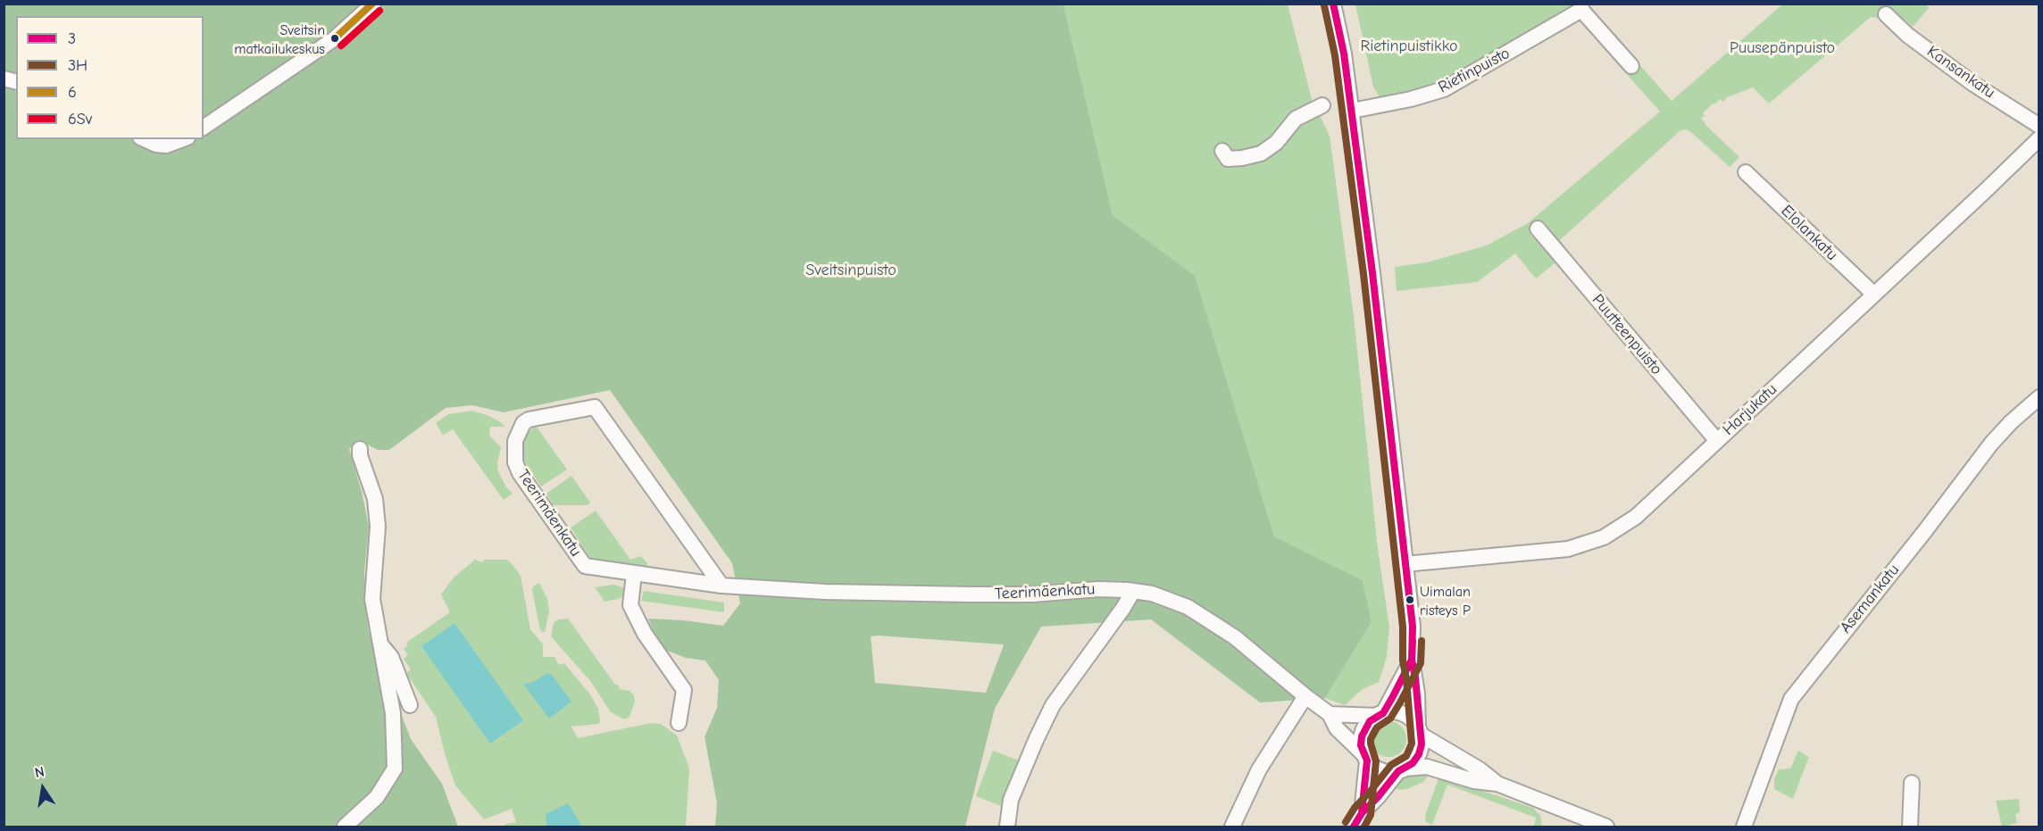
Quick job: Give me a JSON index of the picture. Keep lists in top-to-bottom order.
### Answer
{
  "streets": {
    "street": [
      "Rietinpuisto",
      "Kansankatu",
      "Elolankatu",
      "Puutteenpuisto",
      "Harjukatu",
      "Teerimäenkatu",
      "Asemankatu"
    ]
  },
  "crossings": [
    ["Elolankatu", "Harjukatu"],
    ["Puutteenpuisto", "Harjukatu"]
  ],
  "parks": ["Rietinpuistikko", "Puusepänpuisto", "Sveitsinpuisto"],
  "places": ["Sveitsin matkailukeskus", "Uimalan risteys P"],
  "lines": [
    "transit line 3",
    "transit line 6",
    "transit line 3H",
    "transit line 6Sv"
  ],
  "legend": [
    "3",
    "3H",
    "6",
    "6Sv"
  ],
  "north": "top"
}
